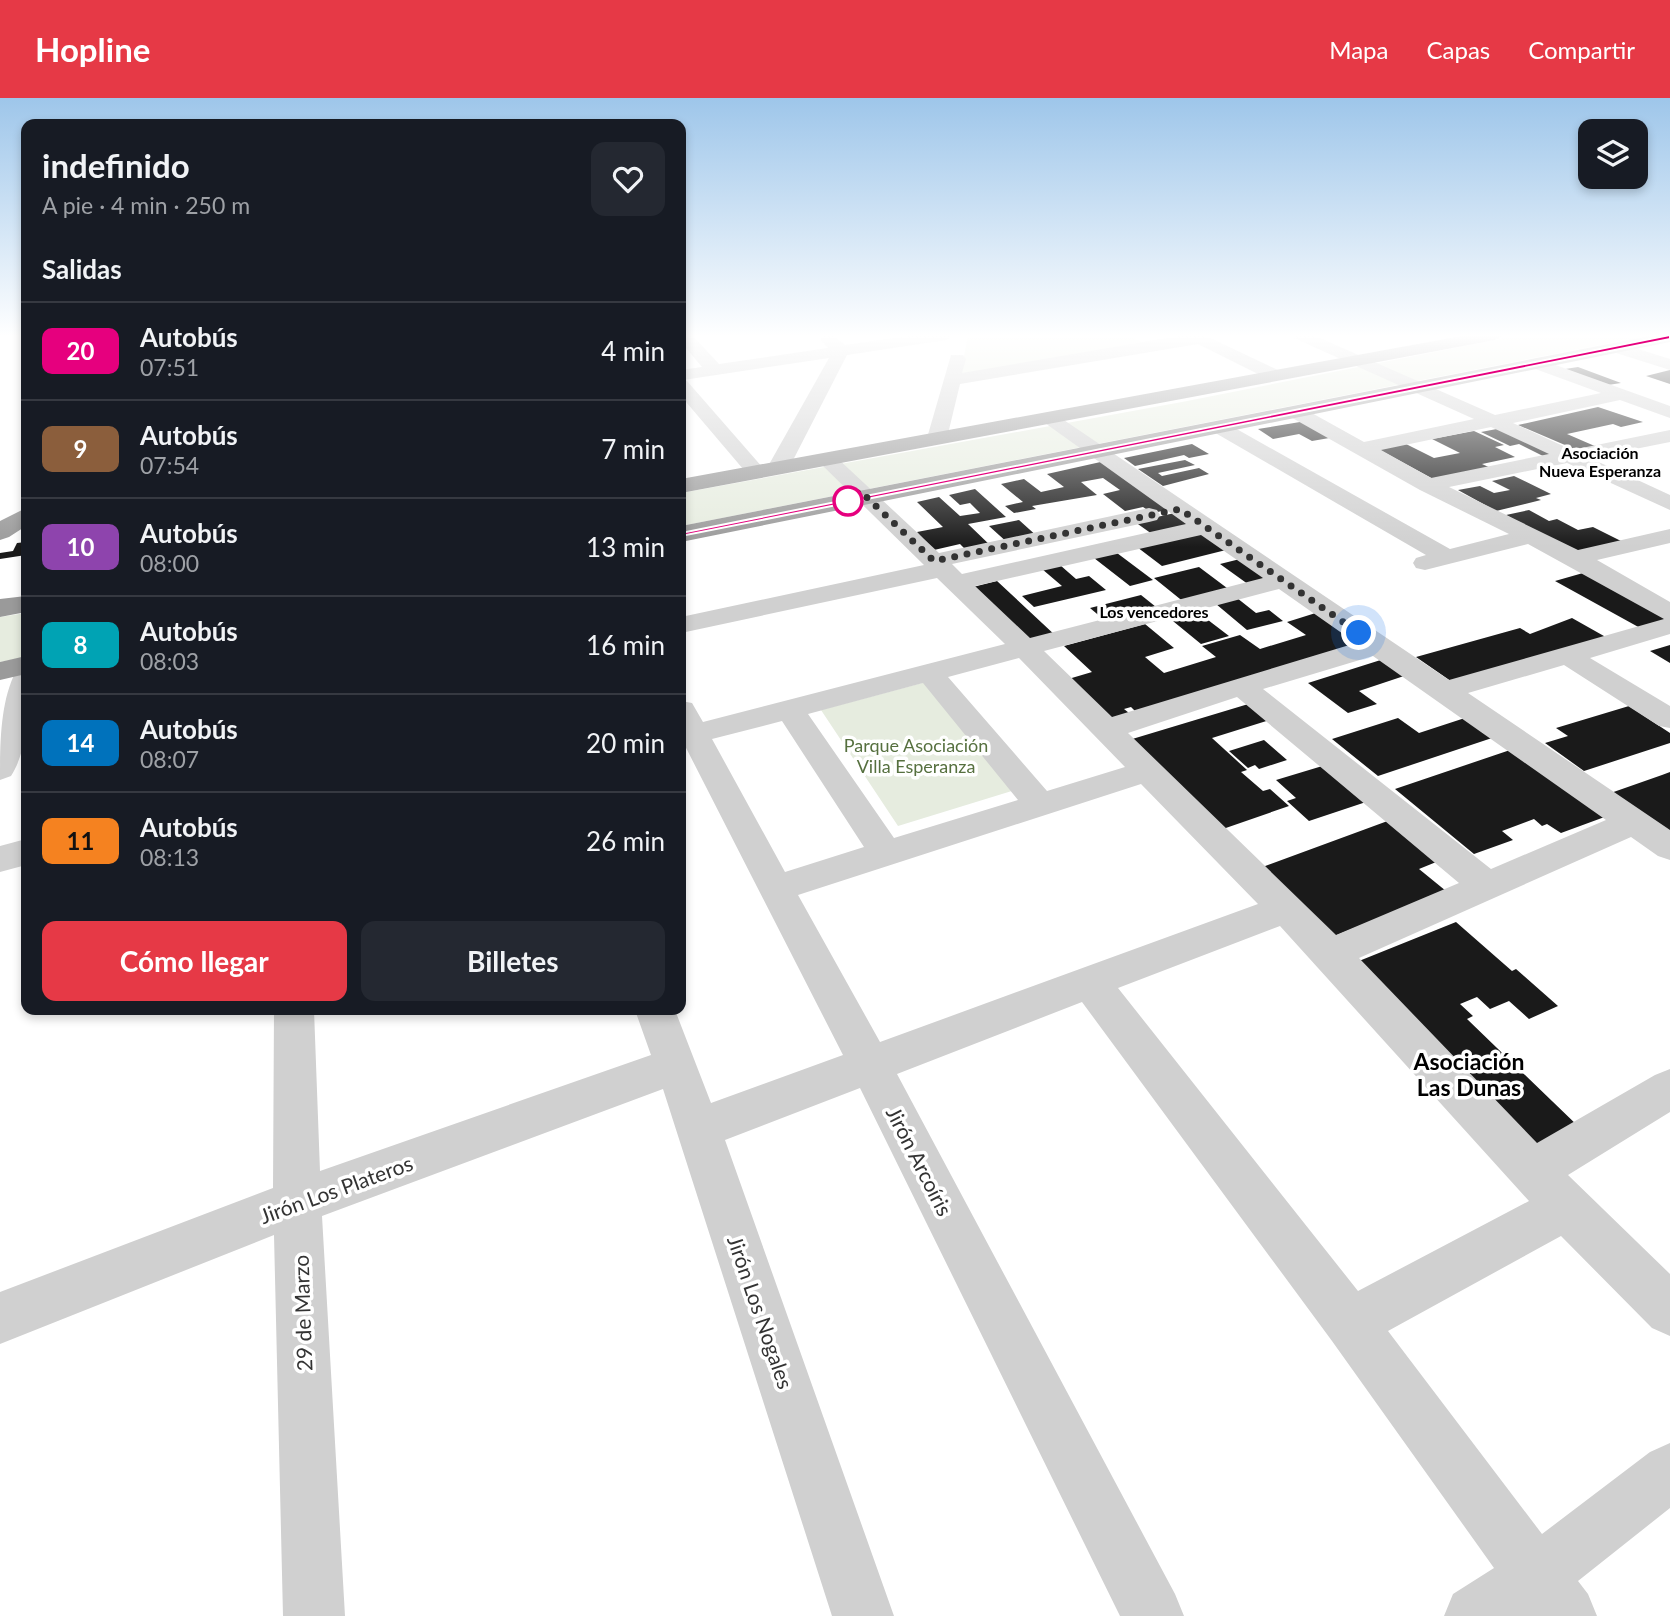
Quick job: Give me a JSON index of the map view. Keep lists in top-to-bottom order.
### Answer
{
  "streets": {
    "street": [
      "Jirón Arcoíris",
      "Jirón Los Plateros",
      "Jirón Los Nogales",
      "29 de Marzo"
    ]
  },
  "crossings": [
    ["Jirón Los Plateros", "Jirón Los Nogales"],
    ["Jirón Los Plateros", "29 de Marzo"]
  ],
  "districts": ["Asociación Nueva Esperanza", "Los vencedores", "Asociación Las Dunas"],
  "parks": ["Parque Asociación Villa Esperanza"],
  "lines": ["bus line 20"],
  "page": {
    "header": "Hopline",
    "nav": ["Mapa", "Capas", "Compartir"],
    "heading": [
      ["indefinido", "A pie · 4 min · 250 m"],
      "Salidas"
    ],
    "list": [
      {
        "mark": "20",
        "name": "Autobús",
        "note": "07:51",
        "value": "4 min"
      },
      {
        "mark": "9",
        "name": "Autobús",
        "note": "07:54",
        "value": "7 min"
      },
      {
        "mark": "10",
        "name": "Autobús",
        "note": "08:00",
        "value": "13 min"
      },
      {
        "mark": "8",
        "name": "Autobús",
        "note": "08:03",
        "value": "16 min"
      },
      {
        "mark": "14",
        "name": "Autobús",
        "note": "08:07",
        "value": "20 min"
      },
      {
        "mark": "11",
        "name": "Autobús",
        "note": "08:13",
        "value": "26 min"
      }
    ],
    "buttons": ["Cómo llegar", "Billetes"]
  }
}
